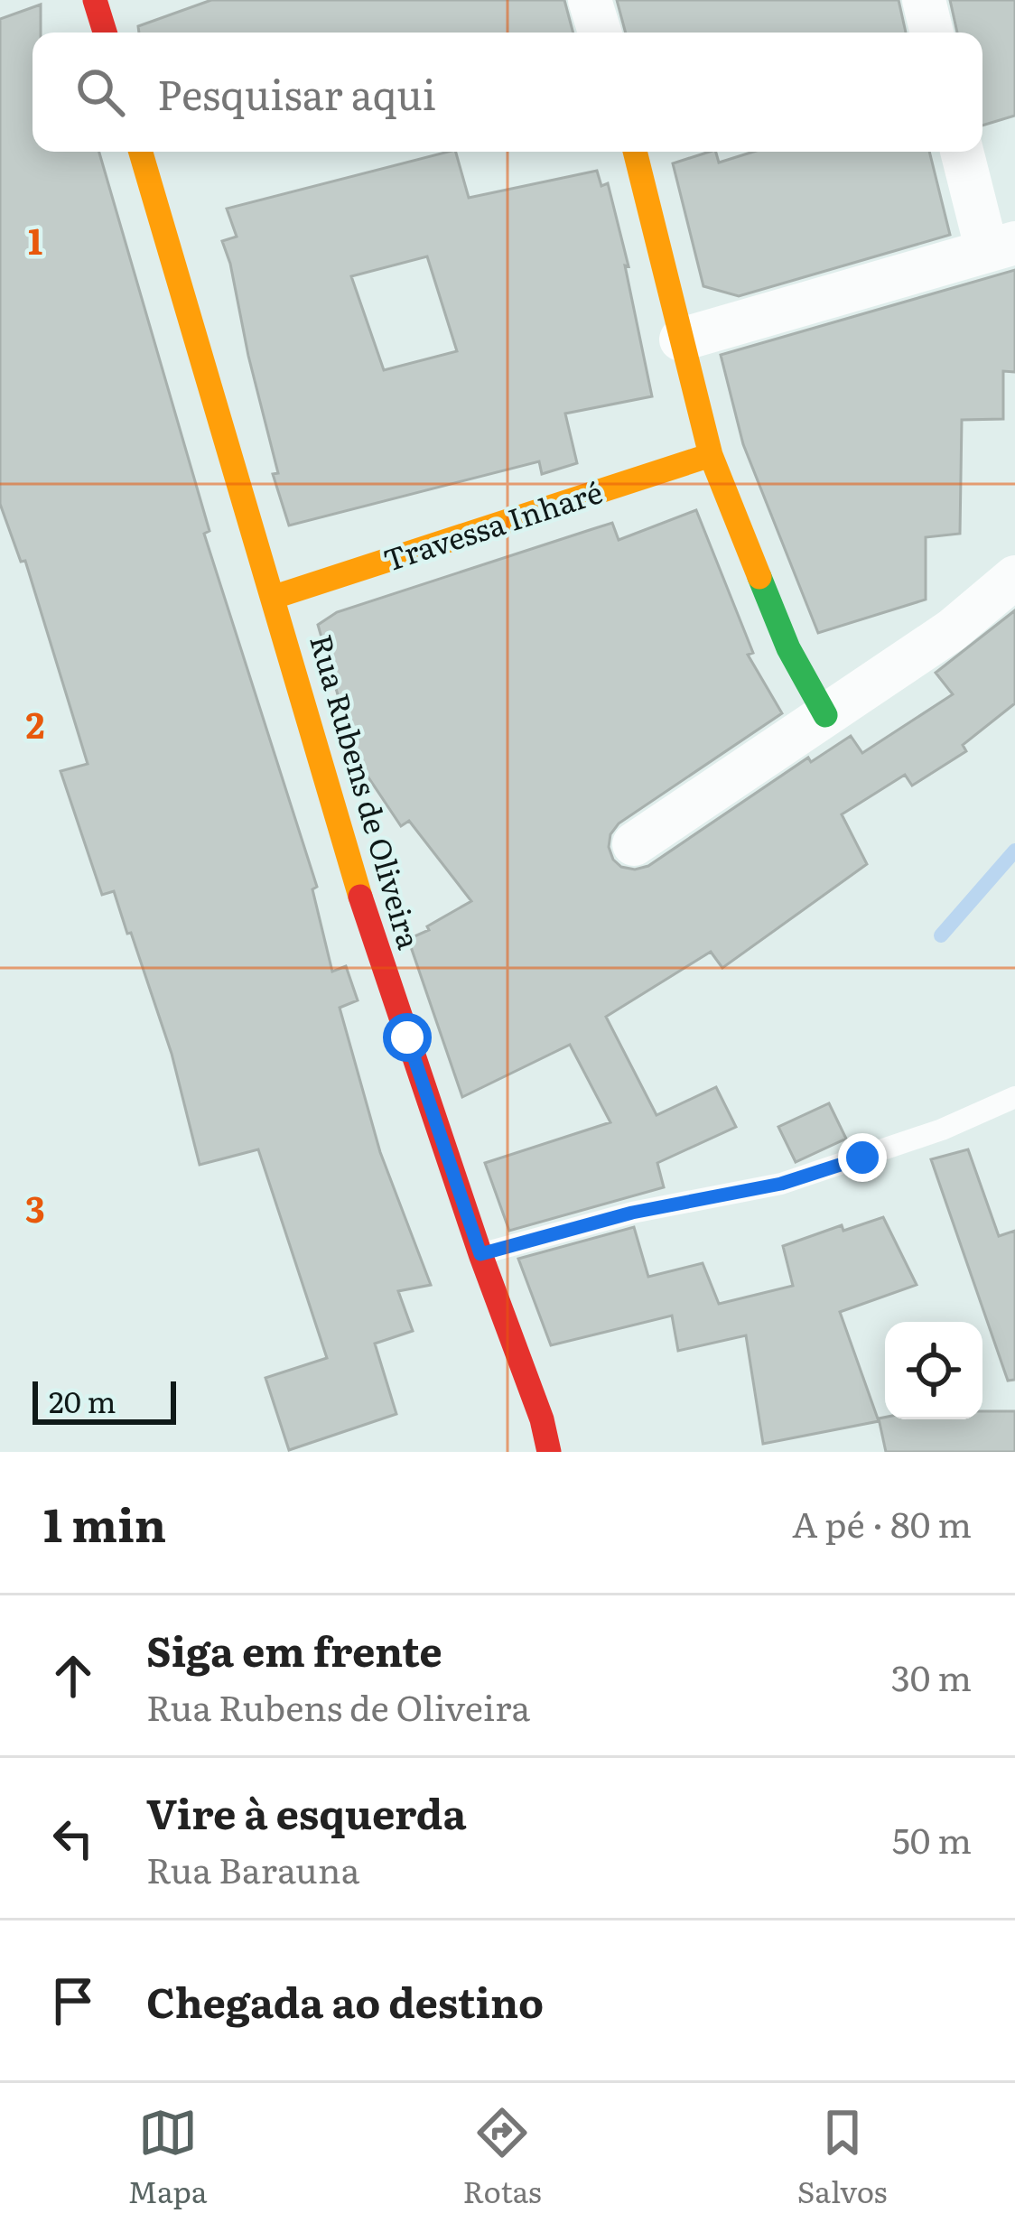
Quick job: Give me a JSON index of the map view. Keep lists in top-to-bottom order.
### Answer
{
  "streets": {
    "street": ["Travessa Inharé", "Rua Rubens de Oliveira"]
  },
  "crossings": [
    ["Travessa Inharé", "Rua Rubens de Oliveira"]
  ],
  "scale_bar": "20 m",
  "page": {
    "search": "Pesquisar aqui",
    "scale": "20 m",
    "heading": ["1 min", "A pé · 80 m"],
    "list": [
      ["Siga em frente", "Rua Rubens de Oliveira", "30 m"],
      ["Vire à esquerda", "Rua Barauna", "50 m"],
      "Chegada ao destino"
    ],
    "nav": ["Mapa", "Rotas", "Salvos"]
  },
  "grid": {
    "rows": ["1", "2", "3"]
  }
}
